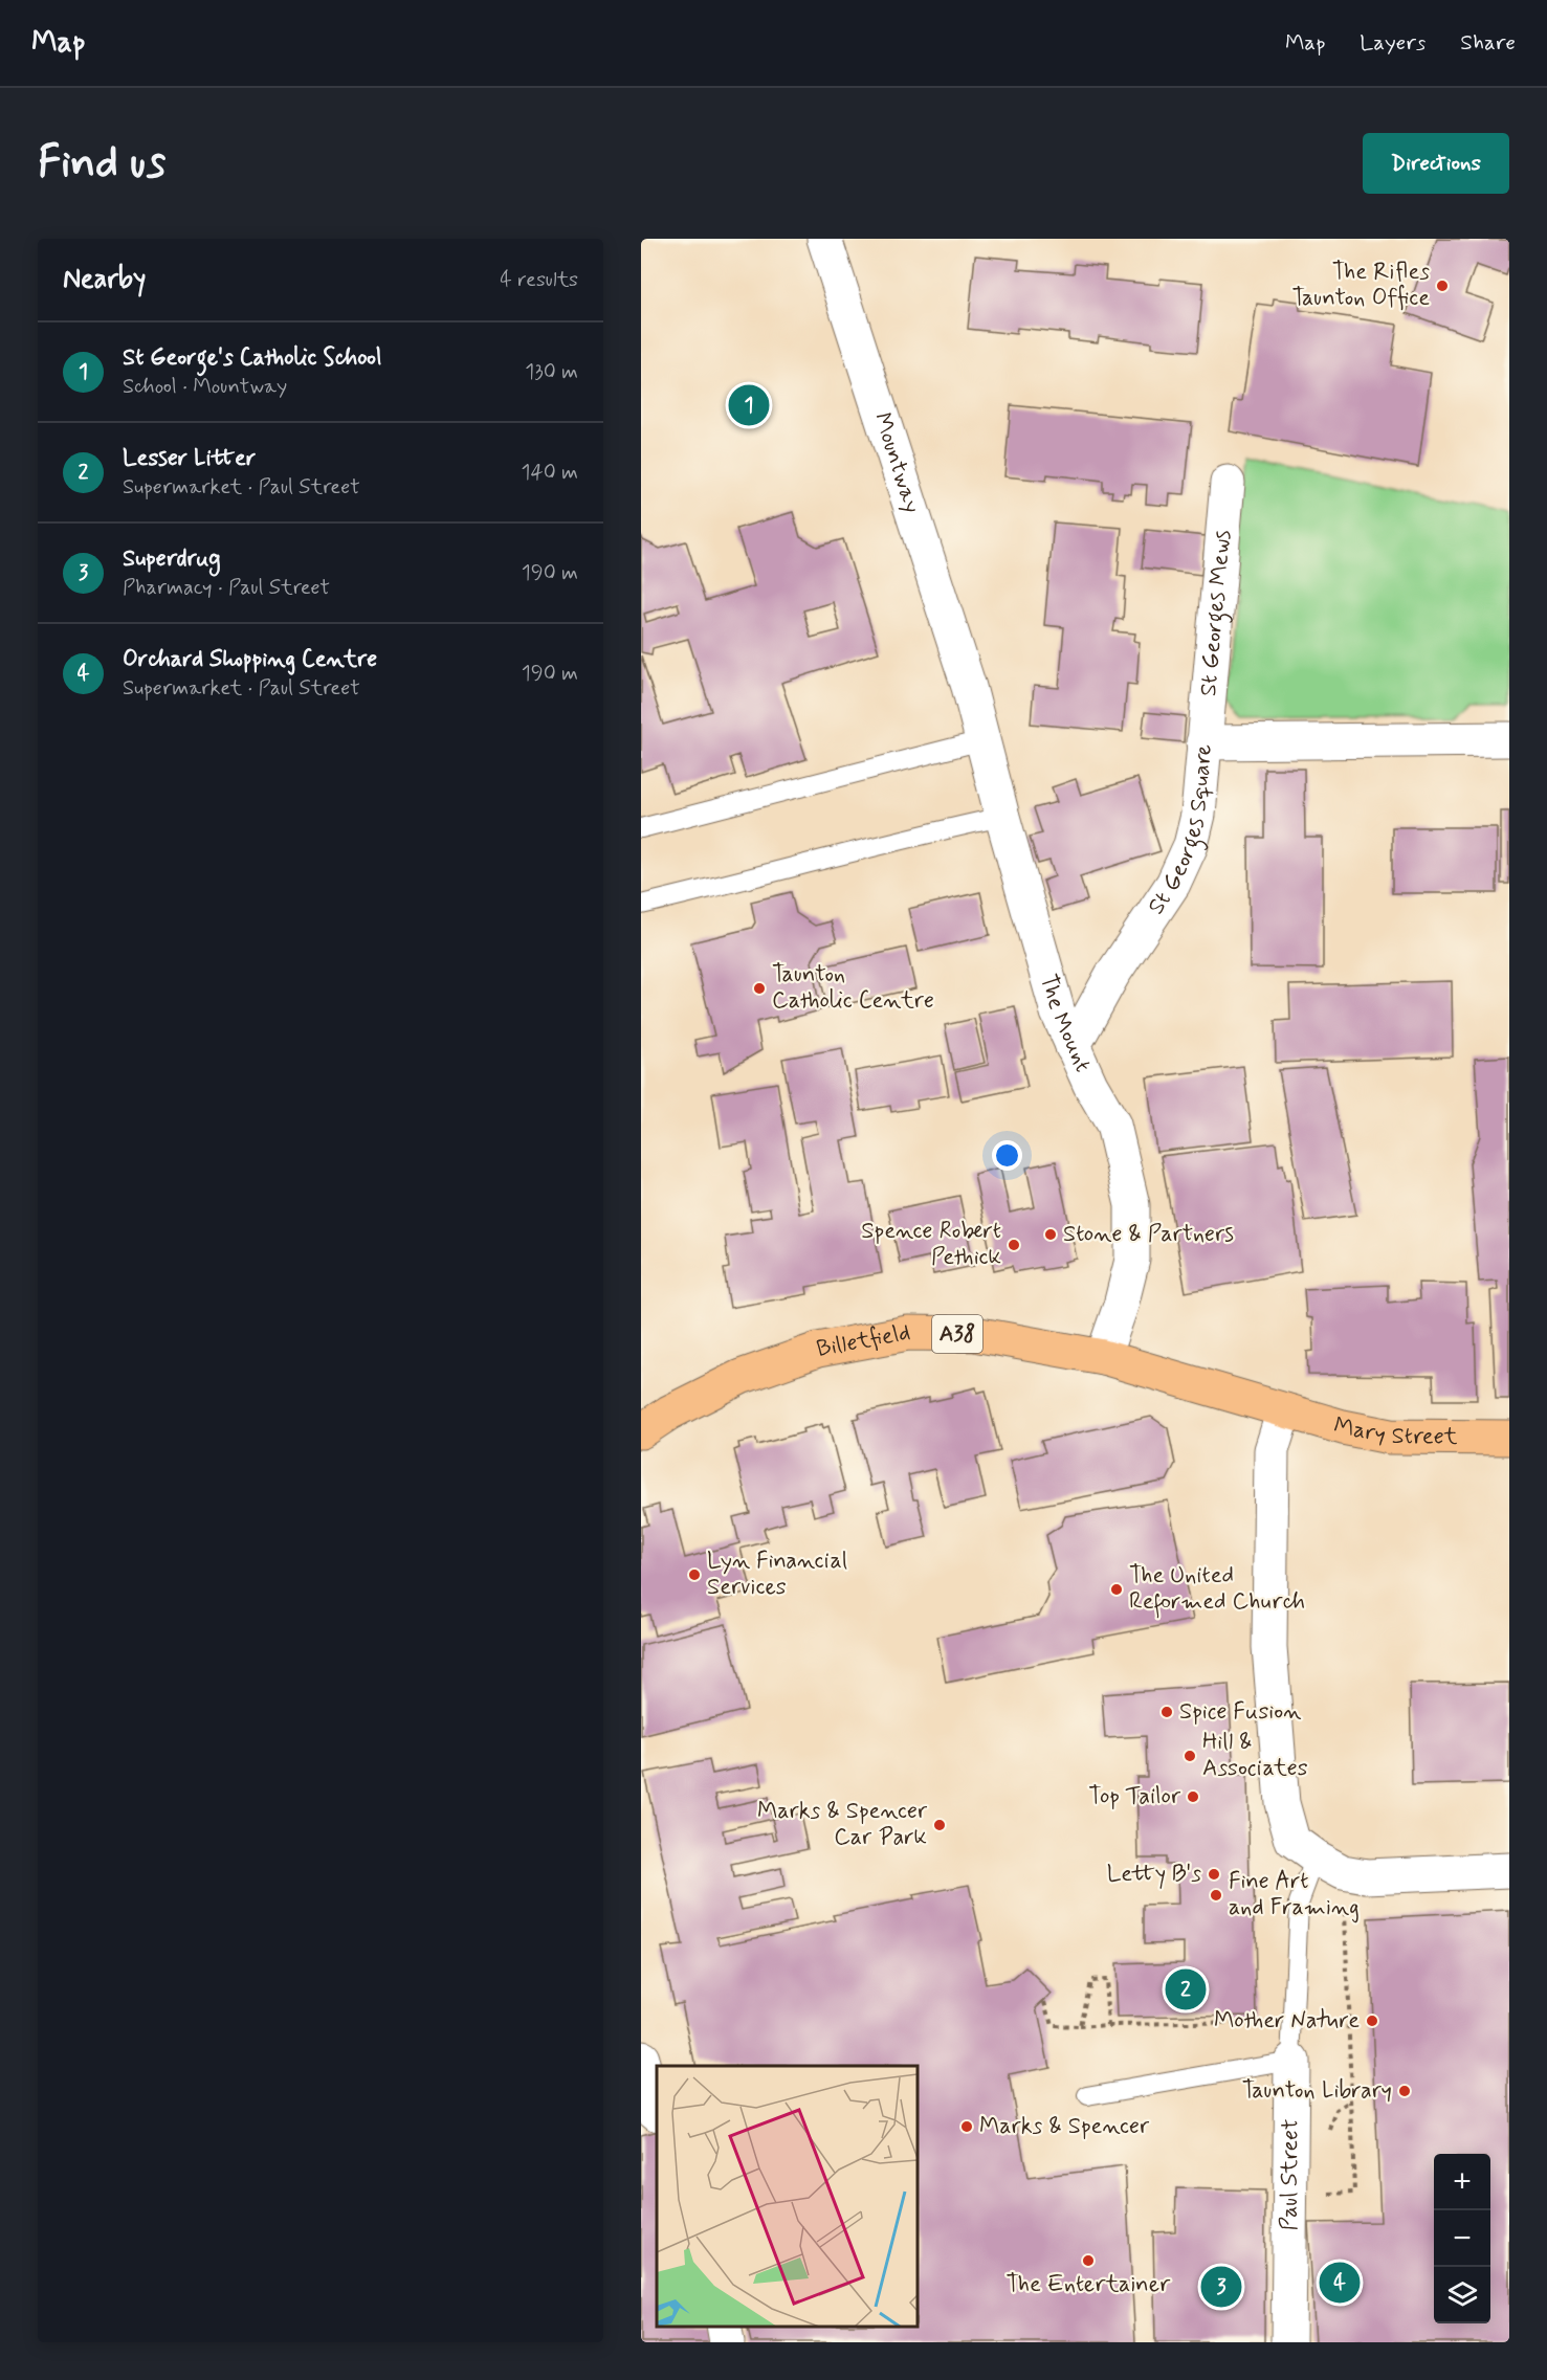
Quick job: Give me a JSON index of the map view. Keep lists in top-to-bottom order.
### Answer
{
  "streets": {
    "main road": ["A38", "Billetfield", "Mary Street"],
    "street": [
      "Mountway",
      "St Georges Mews",
      "St Georges Square",
      "The Mount",
      "Paul Street"
    ]
  },
  "crossings": [
    ["Mountway", "The Mount"],
    ["St Georges Mews", "St Georges Square"],
    ["St Georges Square", "The Mount"],
    ["The Mount", "Billetfield"],
    ["Billetfield", "Mary Street"]
  ],
  "places": [
    "The Rifles Taunton Office",
    "Taunton Catholic Centre",
    "Stone & Partners",
    "Spence Robert Pethick",
    "Lyn Financial Services",
    "The United Reformed Church",
    "Spice Fusion",
    "Hill & Associates",
    "Top Tailor",
    "Marks & Spencer Car Park",
    "Letty B's",
    "Fine Art and Framing",
    "Mother Nature",
    "Taunton Library",
    "Marks & Spencer",
    "The Entertainer"
  ],
  "page": {
    "header": "Map",
    "nav": ["Map", "Layers", "Share"],
    "buttons": "Directions",
    "title": "Find us",
    "heading": ["Nearby", "4 results"],
    "list": [
      {
        "mark": "1",
        "name": "St George's Catholic School",
        "note": "School · Mountway",
        "value": "130 m"
      },
      {
        "mark": "2",
        "name": "Lesser Litter",
        "note": "Supermarket · Paul Street",
        "value": "140 m"
      },
      {
        "mark": "3",
        "name": "Superdrug",
        "note": "Pharmacy · Paul Street",
        "value": "190 m"
      },
      {
        "mark": "4",
        "name": "Orchard Shopping Centre",
        "note": "Supermarket · Paul Street",
        "value": "190 m"
      }
    ],
    "pins": [
      "1",
      "2",
      "4",
      "3"
    ],
    "map_buttons": ["+", "−"]
  }
}
